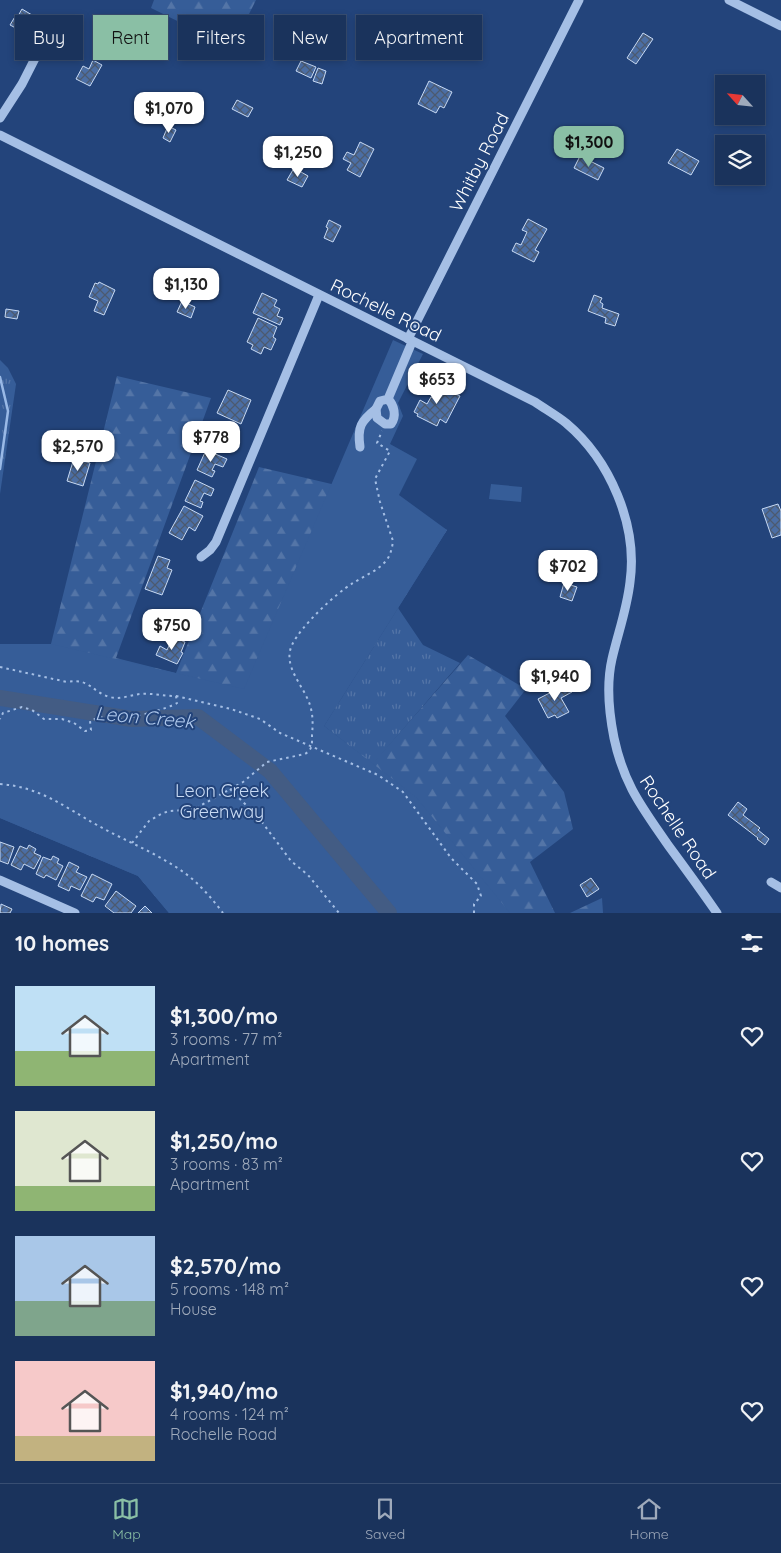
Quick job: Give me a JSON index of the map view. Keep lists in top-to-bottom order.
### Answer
{
  "streets": {
    "street": ["Whitby Road", "Rochelle Road"]
  },
  "crossings": [
    ["Whitby Road", "Rochelle Road"]
  ],
  "water": ["Leon Creek"],
  "parks": ["Leon Creek Greenway"],
  "north": "top left",
  "page": {
    "chip": [
      "Buy",
      "Rent",
      "Filters",
      "New",
      "Apartment"
    ],
    "price": [
      "$1,070",
      "$1,300",
      "$1,250",
      "$1,130",
      "$653",
      "$778",
      "$2,570",
      "$702",
      "$750",
      "$1,940"
    ],
    "heading": "10 homes",
    "list": [
      {
        "name": "$1,300/mo",
        "note": "3 rooms · 77 m² · Apartment"
      },
      {
        "name": "$1,250/mo",
        "note": "3 rooms · 83 m² · Apartment"
      },
      {
        "name": "$2,570/mo",
        "note": "5 rooms · 148 m² · House"
      },
      {
        "name": "$1,940/mo",
        "note": "4 rooms · 124 m² · Rochelle Road"
      }
    ],
    "tabs": ["Map", "Saved", "Home"]
  }
}
